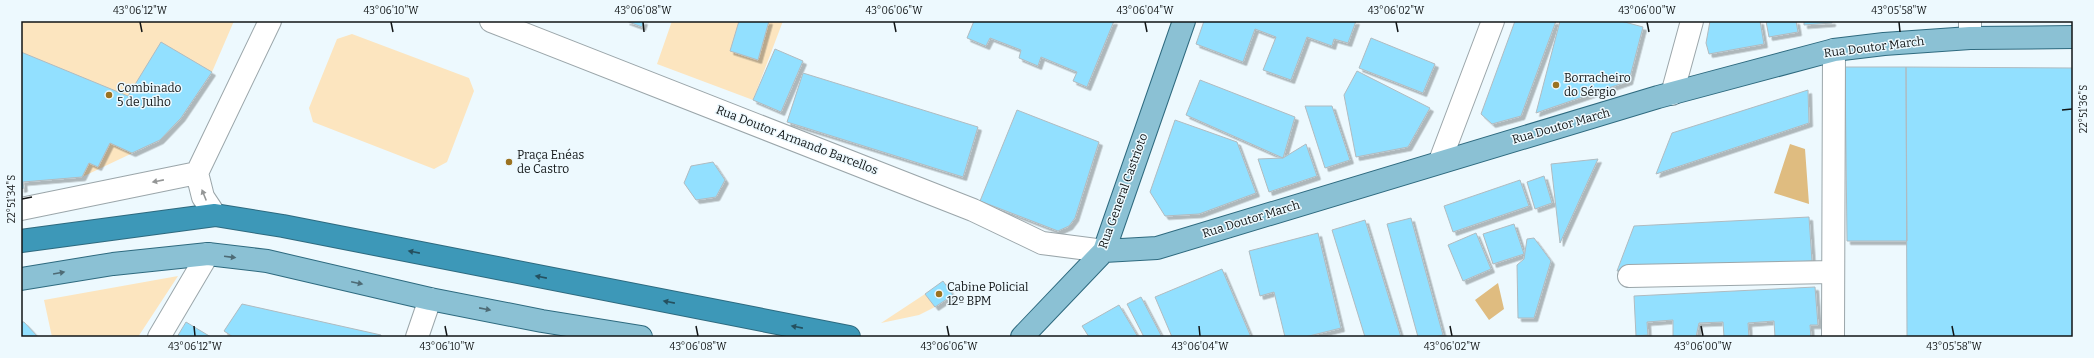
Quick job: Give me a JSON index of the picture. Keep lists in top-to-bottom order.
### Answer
{
  "streets": {
    "main road": ["Rua Doutor March", "Rua General Castrioto"],
    "street": ["Rua Doutor Armando Barcellos"]
  },
  "crossings": [
    ["Rua Doutor March", "Rua Doutor Armando Barcellos"],
    ["Rua Doutor March", "Rua General Castrioto"],
    ["Rua Doutor Armando Barcellos", "Rua General Castrioto"]
  ],
  "places": [
    "Borracheiro do Sérgio",
    "Combinado 5 de Julho",
    "Praça Enéas de Castro",
    "Cabine Policial 12º BPM"
  ],
  "coordinates": [
    "43°06'12\"W",
    "43°06'10\"W",
    "43°06'08\"W",
    "43°06'06\"W",
    "43°06'04\"W",
    "43°06'02\"W",
    "43°06'00\"W",
    "43°05'58\"W",
    "22°51'36\"S",
    "22°51'34\"S"
  ]
}
